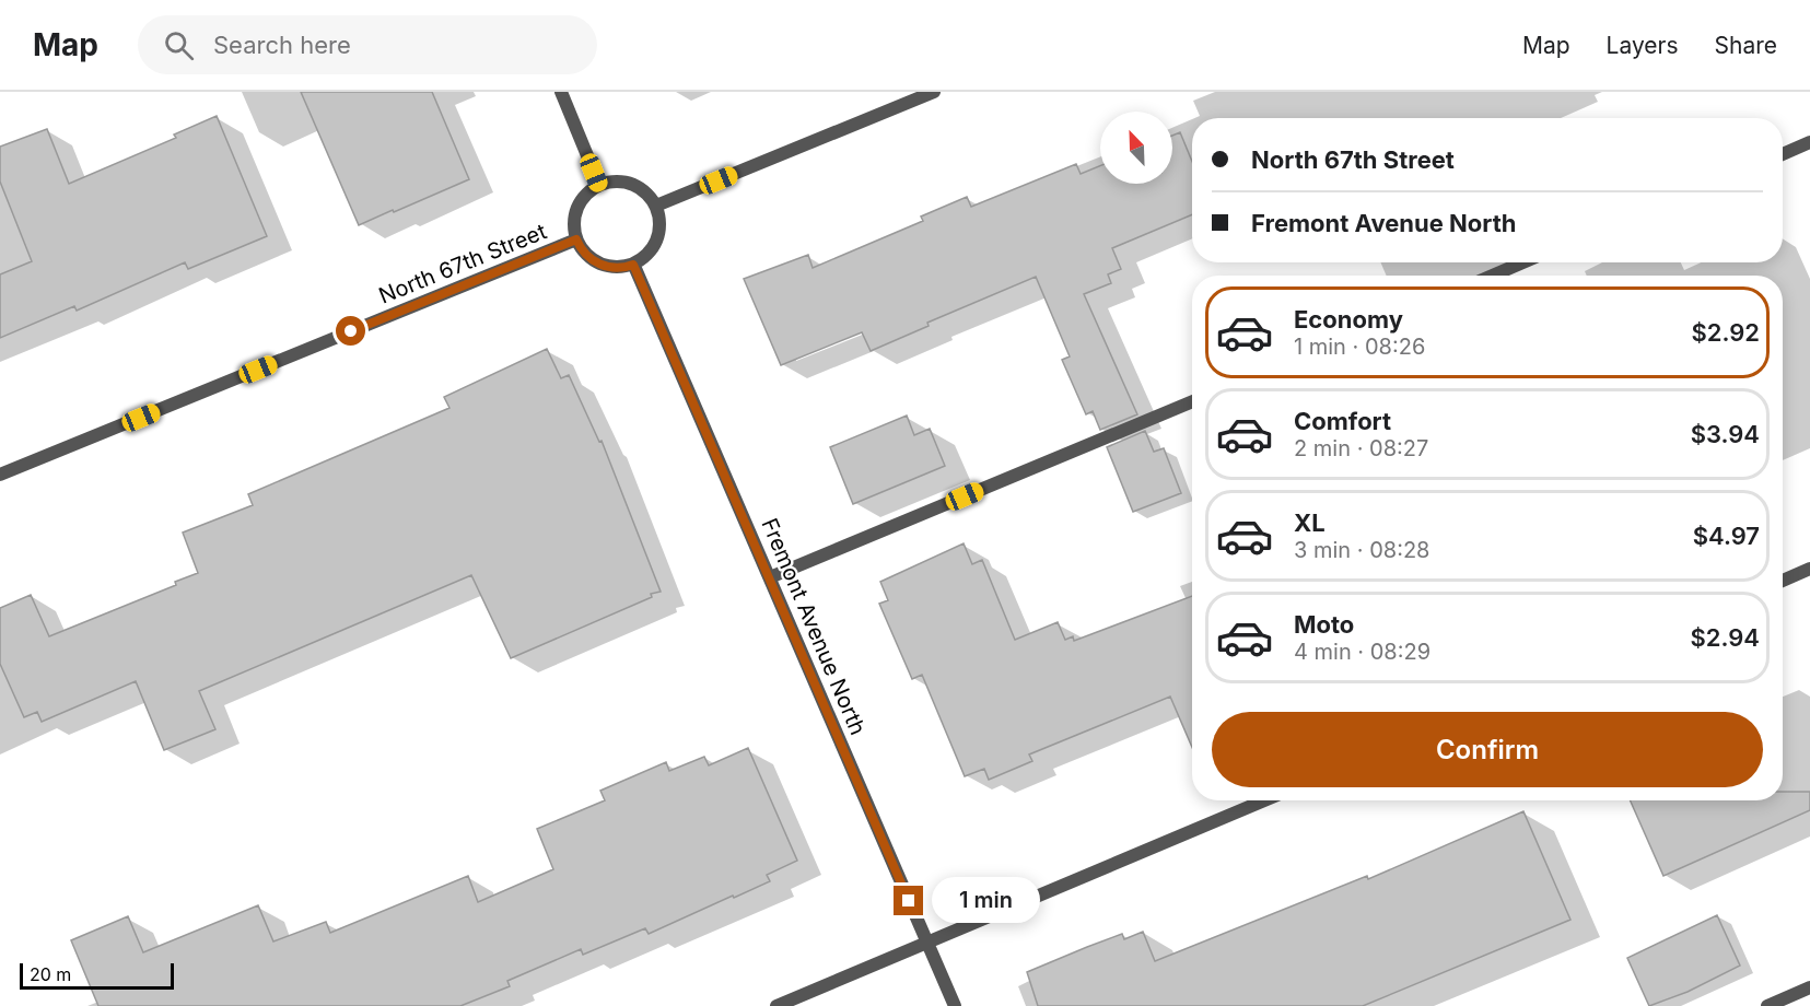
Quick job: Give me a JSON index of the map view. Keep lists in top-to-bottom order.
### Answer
{
  "streets": {
    "street": ["North 67th Street", "Fremont Avenue North"]
  },
  "crossings": [
    ["North 67th Street", "Fremont Avenue North"]
  ],
  "scale_bar": "20 m",
  "north": "top left",
  "page": {
    "header": "Map",
    "search": "Search here",
    "nav": ["Map", "Layers", "Share"],
    "banner": ["North 67th Street", "Fremont Avenue North"],
    "list": [
      {
        "name": "Economy",
        "note": "1 min · 08:26",
        "value": "$2.92"
      },
      {
        "name": "Comfort",
        "note": "2 min · 08:27",
        "value": "$3.94"
      },
      {
        "name": "XL",
        "note": "3 min · 08:28",
        "value": "$4.97"
      },
      {
        "name": "Moto",
        "note": "4 min · 08:29",
        "value": "$2.94"
      }
    ],
    "buttons": "Confirm",
    "bubble": "1 min",
    "scale": "20 m"
  }
}
